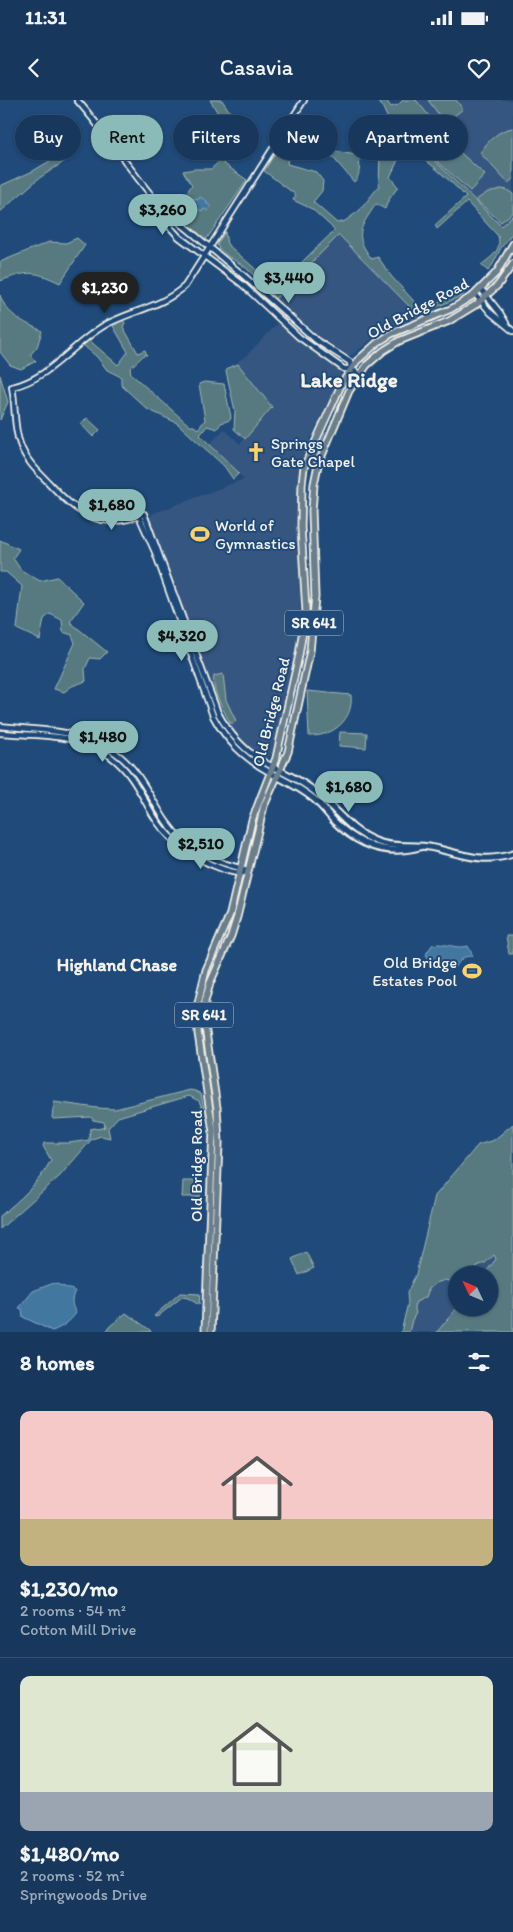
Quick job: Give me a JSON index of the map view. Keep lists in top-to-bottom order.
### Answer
{
  "streets": {
    "main road": ["Old Bridge Road", "SR 641"]
  },
  "districts": ["Lake Ridge", "Highland Chase"],
  "places": {
    "church": ["Springs Gate Chapel"],
    "sports": ["World of Gymnastics", "Old Bridge Estates Pool"]
  },
  "north": "top left",
  "page": {
    "status": "11:31",
    "header": "Casavia",
    "chip": [
      "Buy",
      "Rent",
      "Filters",
      "New",
      "Apartment"
    ],
    "price": [
      "$3,260",
      "$3,440",
      "$1,230",
      "$1,680",
      "$4,320",
      "$1,480",
      "$1,680",
      "$2,510"
    ],
    "heading": "8 homes",
    "list": [
      {
        "name": "$1,230/mo",
        "note": "2 rooms · 54 m² · Cotton Mill Drive"
      },
      {
        "name": "$1,480/mo",
        "note": "2 rooms · 52 m² · Springwoods Drive"
      }
    ]
  }
}
